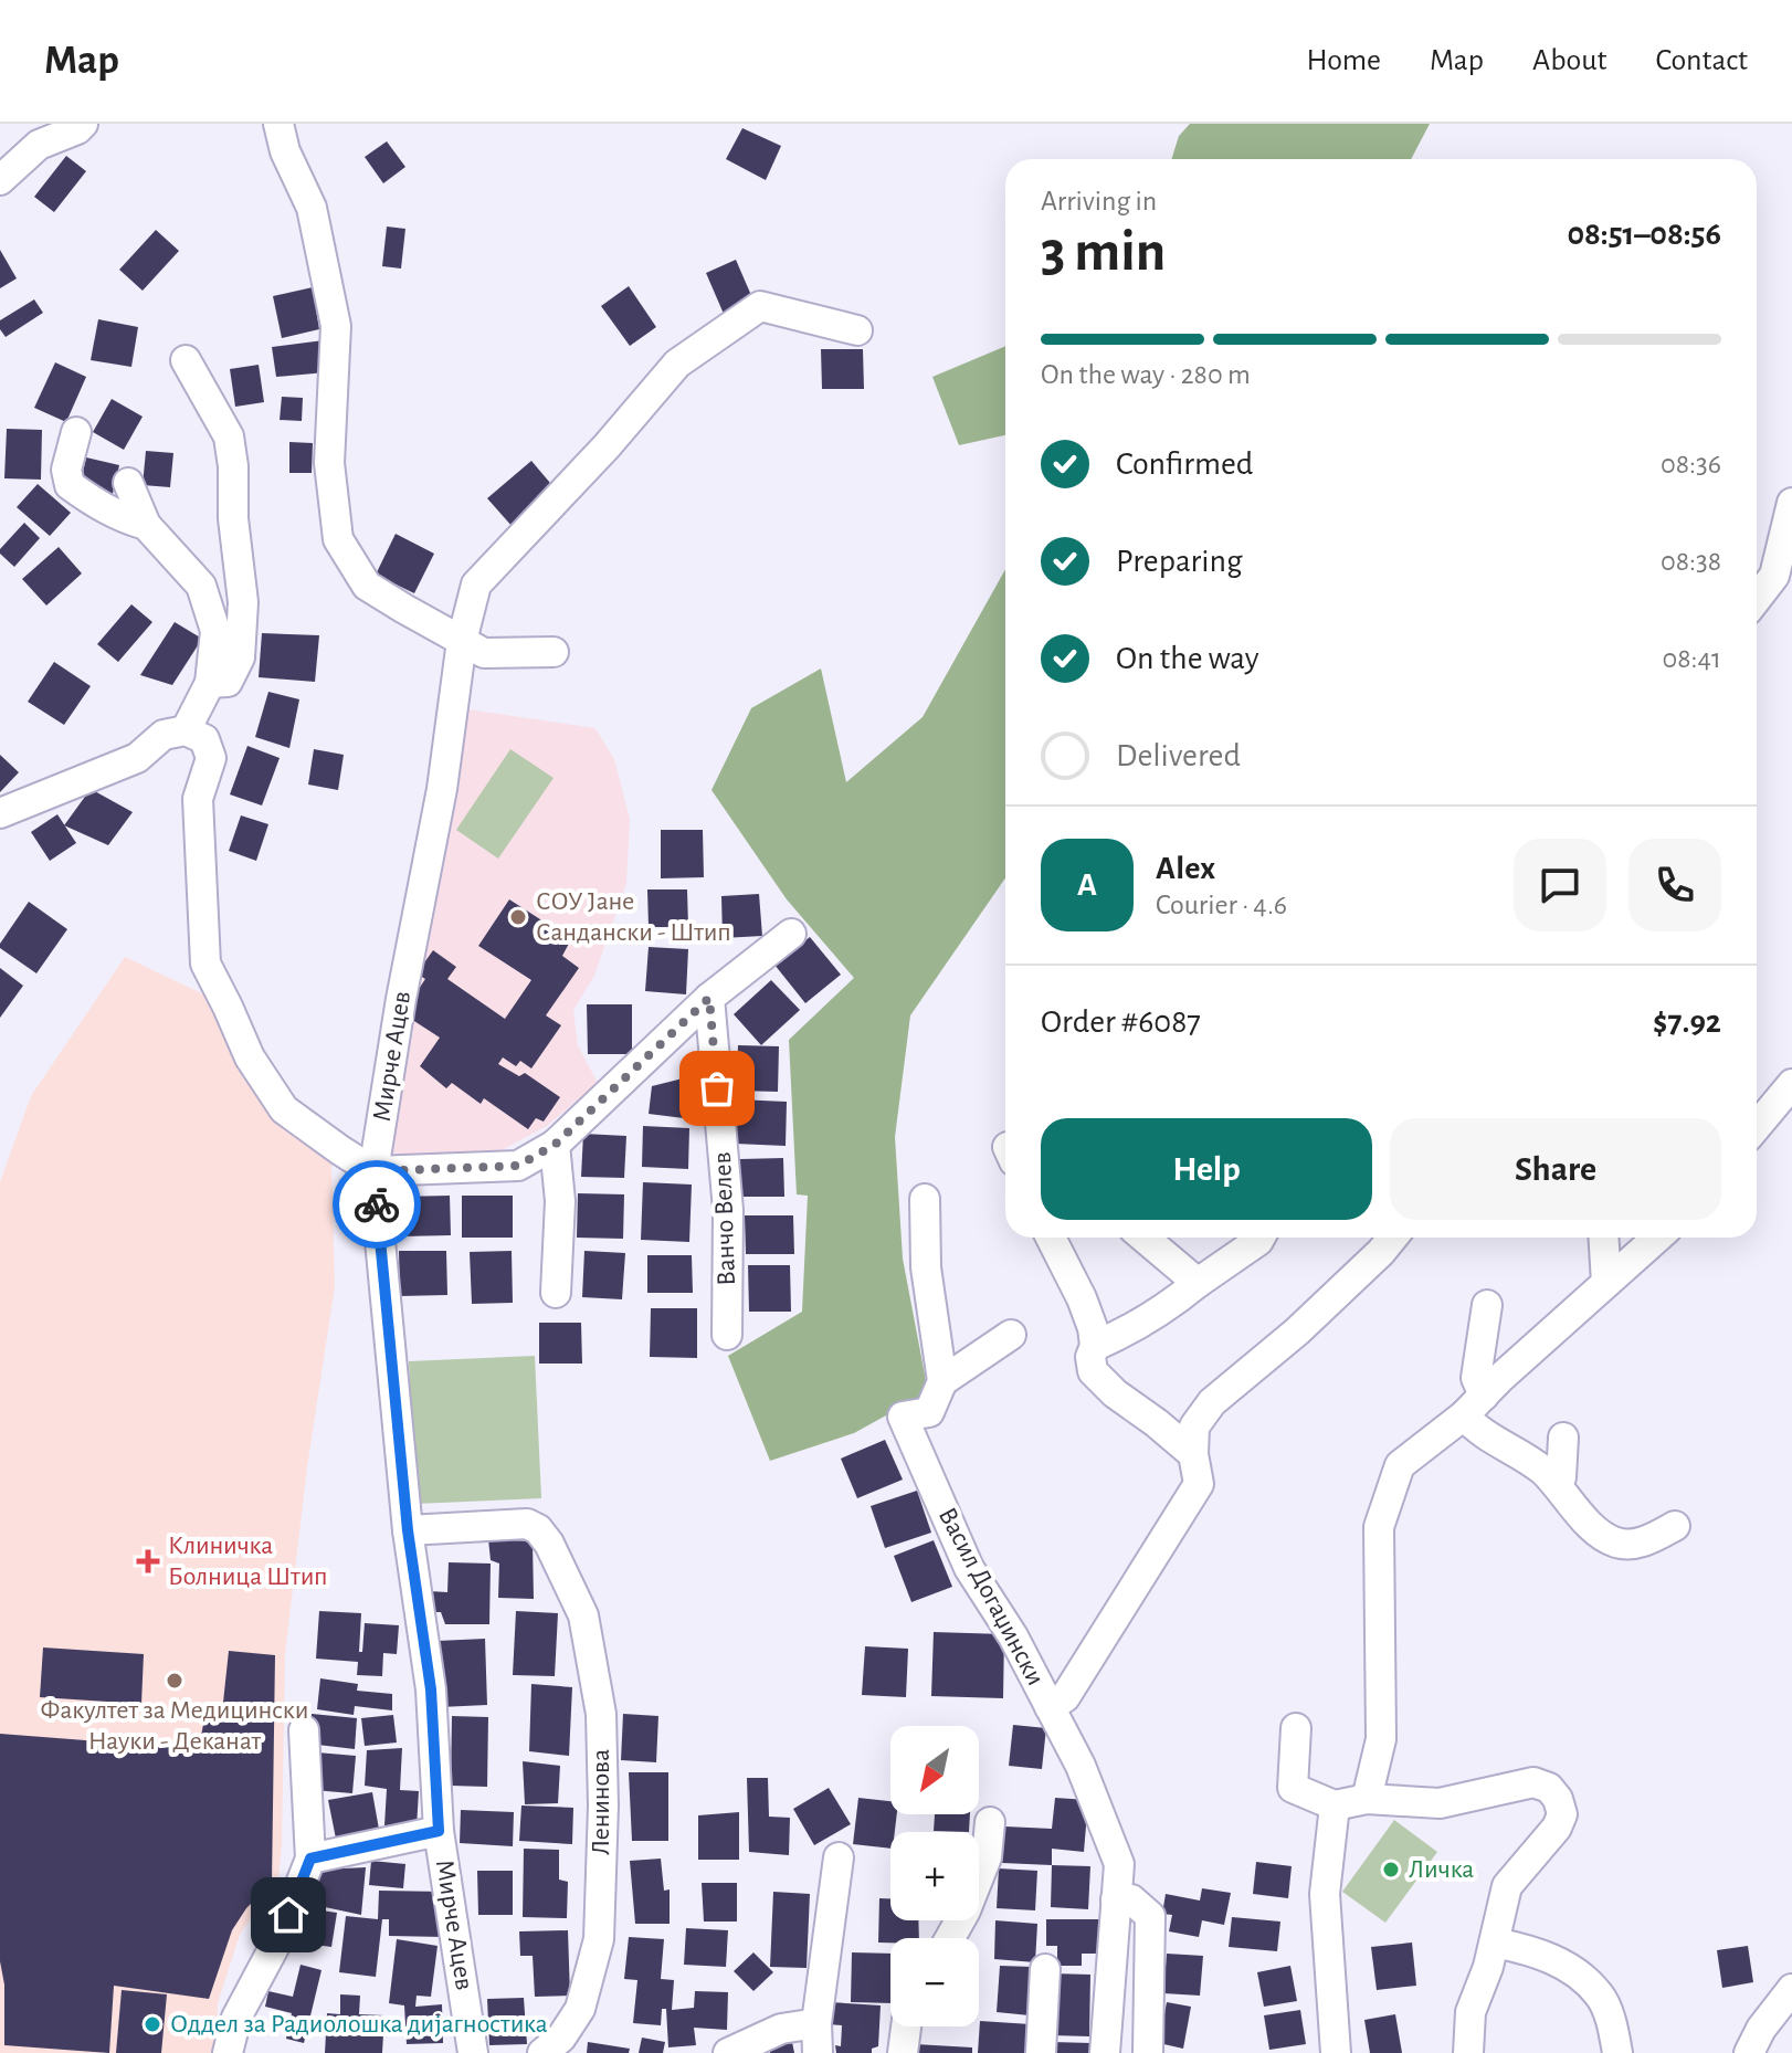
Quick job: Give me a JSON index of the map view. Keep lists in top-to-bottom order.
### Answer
{
  "streets": {
    "street": [
      "Мирче Ацев",
      "Ванчо Велев",
      "Васил Догаџински",
      "Ленинова"
    ]
  },
  "crossings": [
    ["Мирче Ацев", "Ленинова"]
  ],
  "places": {
    "other": [
      "СОУ Јане Сандански - Штип",
      "Факултет за Медицински Науки - Деканат",
      "Личка",
      "Оддел за Радиолошка дијагностика"
    ],
    "health": ["Клиничка Болница Штип"]
  },
  "north": "bottom left",
  "page": {
    "header": "Map",
    "nav": [
      "Home",
      "Map",
      "About",
      "Contact"
    ],
    "heading": ["3 min", "Arriving in", "08:51–08:56"],
    "panel": [
      "Alex",
      "Courier · 4.6",
      "Order #6087",
      "$7.92"
    ],
    "bar": "On the way · 280 m",
    "list": [
      ["Confirmed", "08:36"],
      ["Preparing", "08:38"],
      ["On the way", "08:41"],
      "Delivered"
    ],
    "round": "A",
    "buttons": ["Help", "Share"],
    "map_buttons": ["+", "−"]
  }
}
